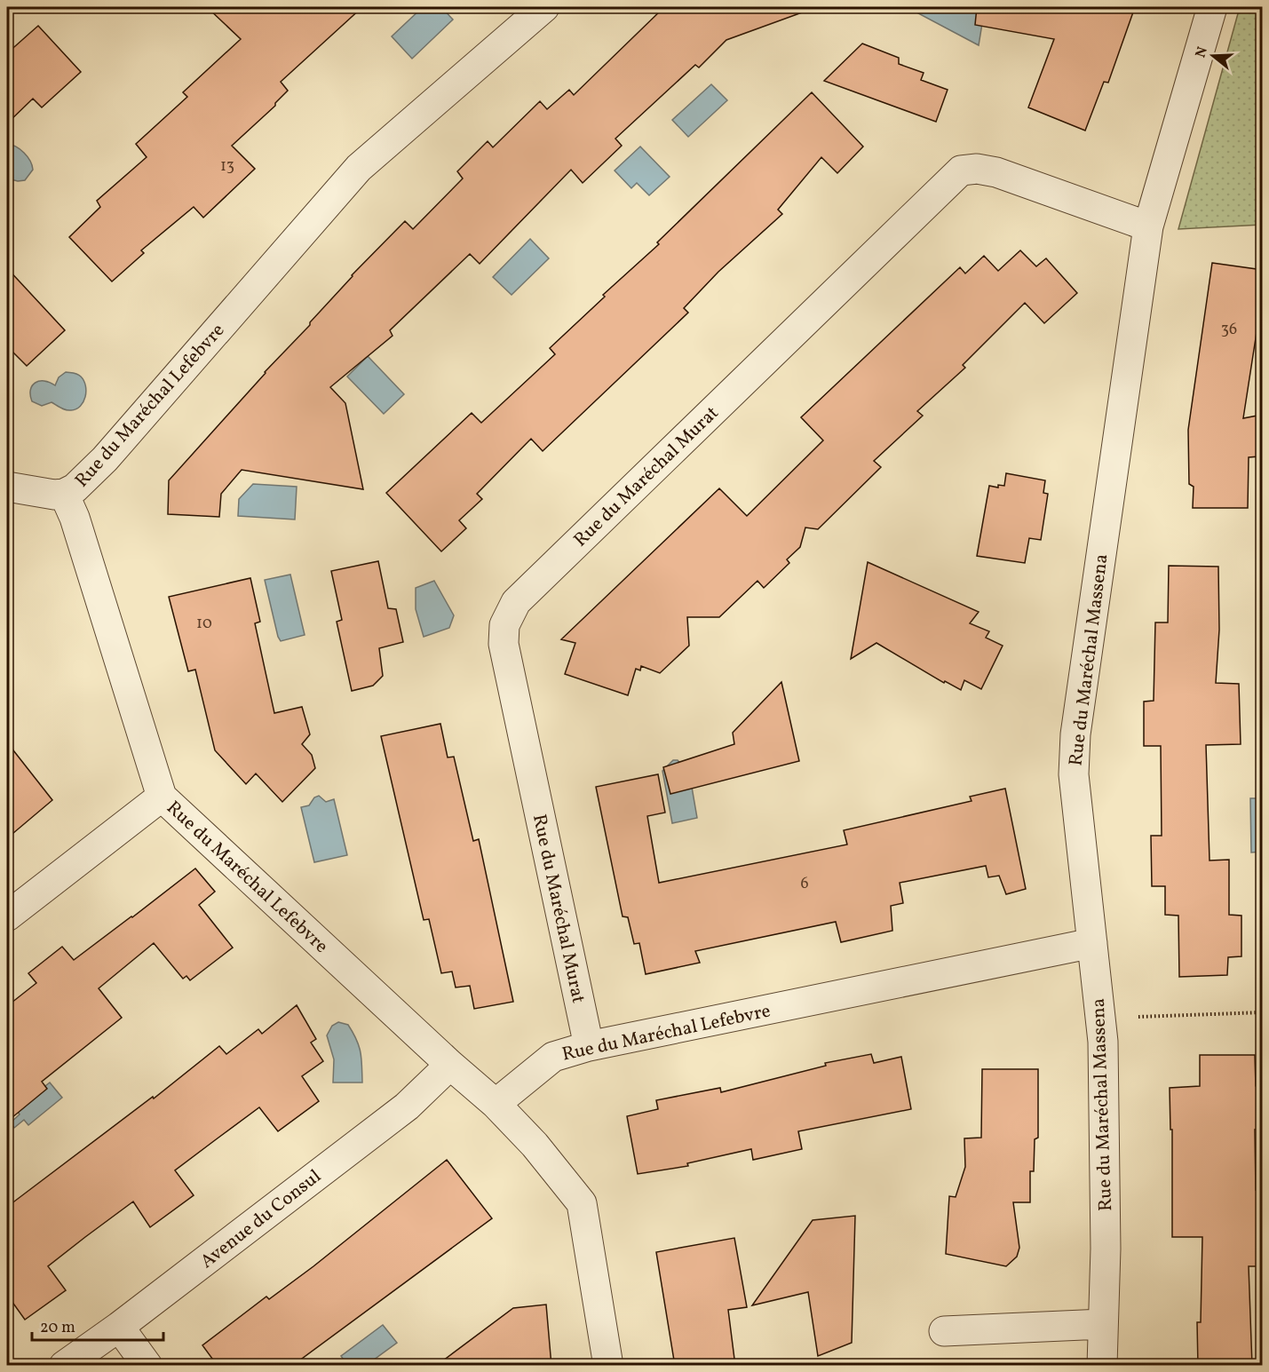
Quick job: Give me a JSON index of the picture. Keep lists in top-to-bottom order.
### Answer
{
  "streets": {
    "street": [
      "Rue du Maréchal Lefebvre",
      "Rue du Maréchal Murat",
      "Rue du Maréchal Massena",
      "Avenue du Consul"
    ]
  },
  "crossings": [
    ["Rue du Maréchal Lefebvre", "Rue du Maréchal Murat"],
    ["Rue du Maréchal Lefebvre", "Rue du Maréchal Massena"],
    ["Rue du Maréchal Lefebvre", "Avenue du Consul"],
    ["Rue du Maréchal Murat", "Rue du Maréchal Massena"]
  ],
  "house_numbers": [
    "13",
    "36",
    "10",
    "6"
  ],
  "scale_bar": "20 m",
  "north": "left"
}
